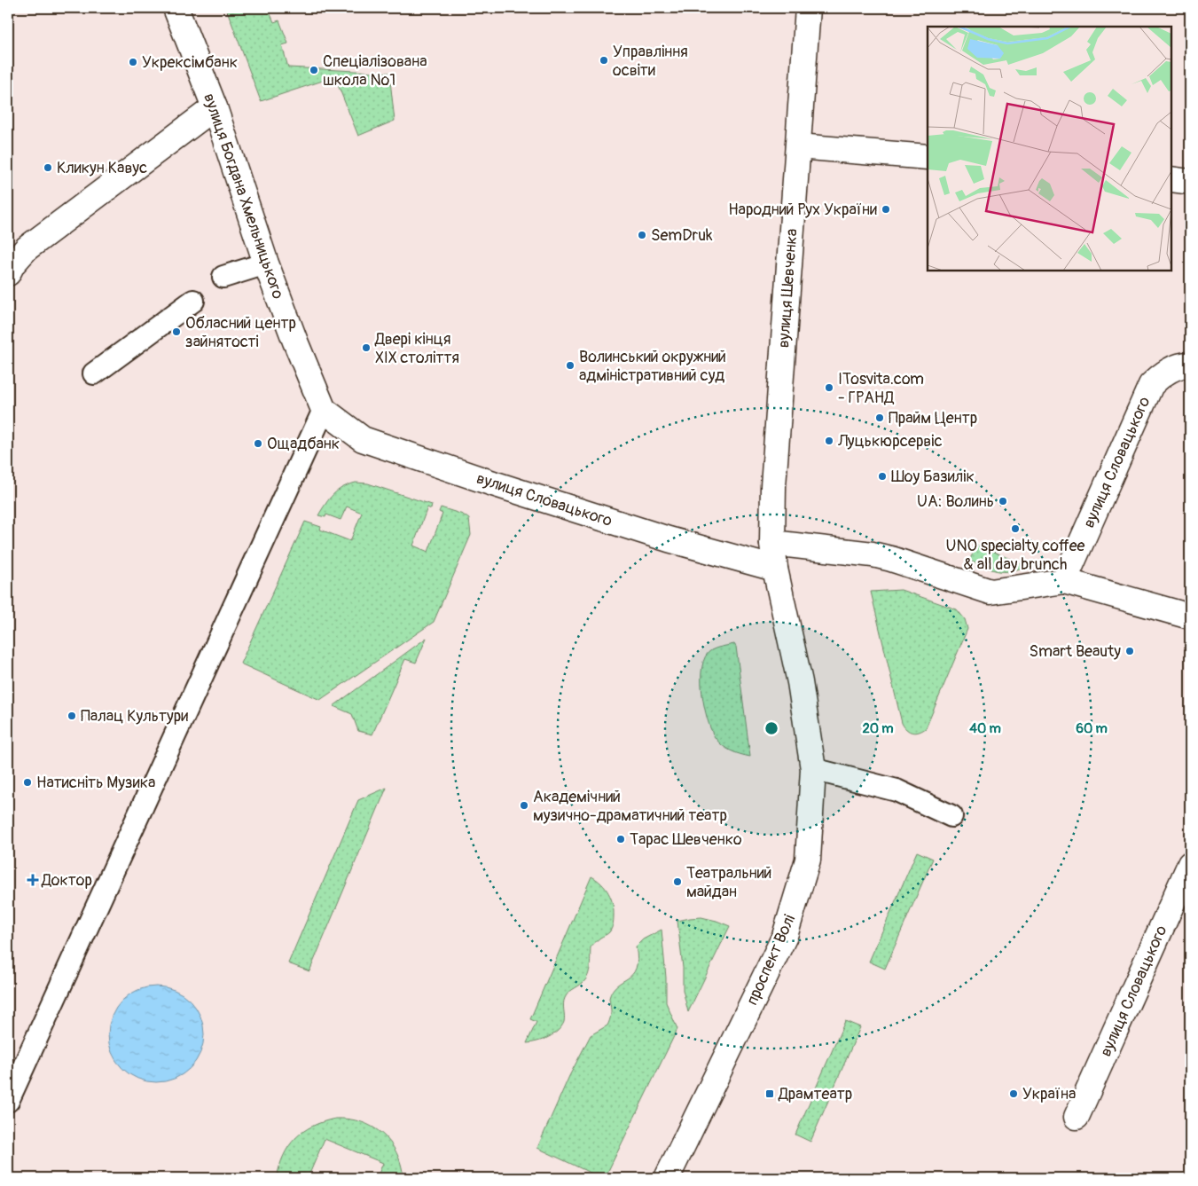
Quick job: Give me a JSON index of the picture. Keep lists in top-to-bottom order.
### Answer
{
  "streets": {
    "main road": [
      "вулиця Богдана Хмельницького",
      "вулиця Шевченка",
      "вулиця Словацького",
      "проспект Волі"
    ]
  },
  "crossings": [
    ["вулиця Богдана Хмельницького", "вулиця Словацького"],
    ["вулиця Шевченка", "вулиця Словацького"],
    ["вулиця Шевченка", "проспект Волі"],
    ["вулиця Словацького", "проспект Волі"]
  ],
  "places": {
    "other": [
      "Управління освіти",
      "Укрексімбанк",
      "Спеціалізована школа №1",
      "Кликун Кавус",
      "Народний Рух України",
      "SemDruk",
      "Обласний центр зайнятості",
      "Двері кінця ХІХ століття",
      "Волинський окружний адміністративний суд",
      "ITosvita.com - ГРАНД",
      "Прайм Центр",
      "Луцькюрсервіс",
      "Ощадбанк",
      "Шоу Базилік",
      "UA: Волинь",
      "UNO specialty coffee & all day brunch",
      "Smart Beauty",
      "Палац Культури",
      "Натисніть Музика",
      "Академічний музично-драматичний театр",
      "Тарас Шевченко",
      "Театральний майдан",
      "Україна"
    ],
    "health": ["Доктор"],
    "transit": ["Драмтеатр"]
  },
  "rings": ["20 m", "40 m", "60 m"]
}
